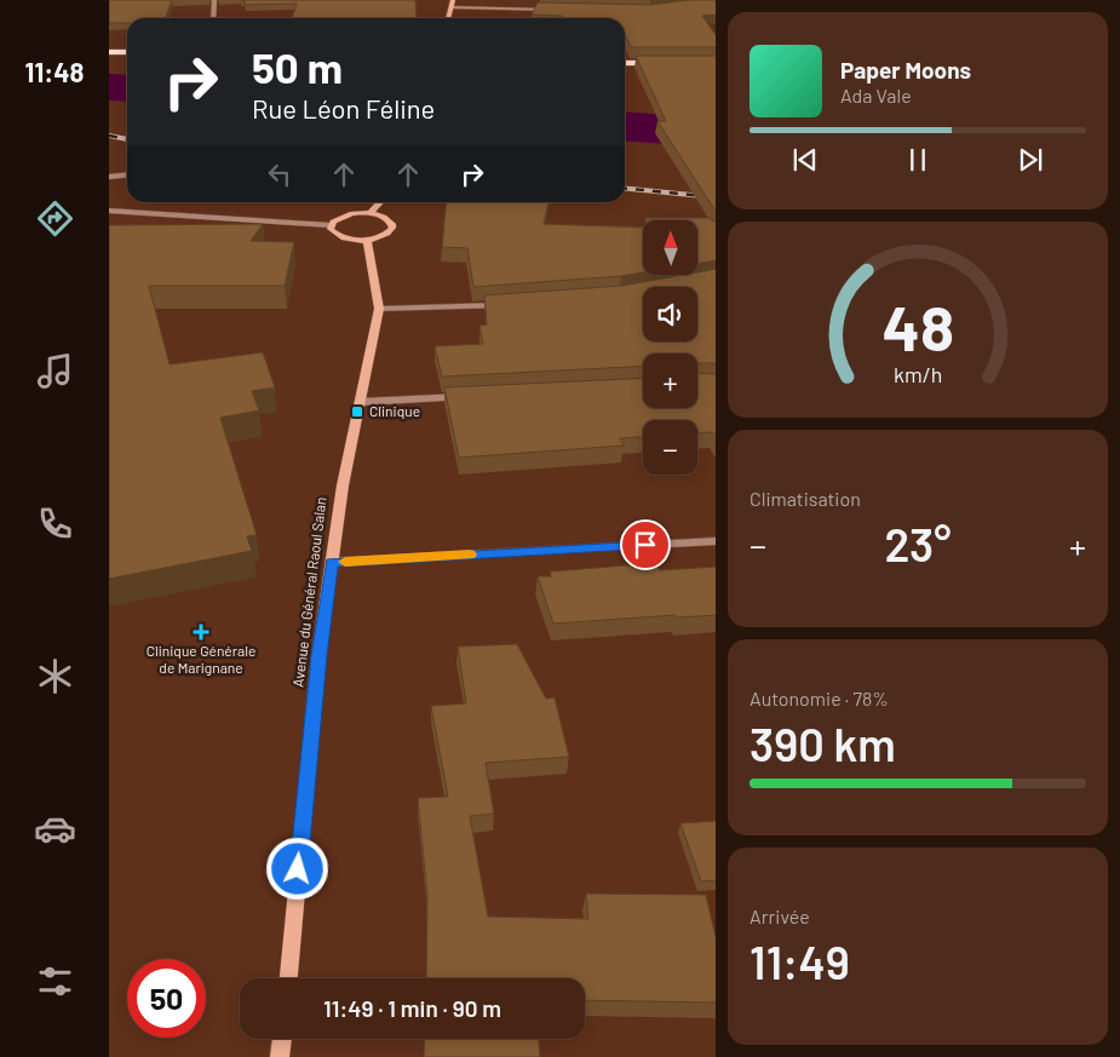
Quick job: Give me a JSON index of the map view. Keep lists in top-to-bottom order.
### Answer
{
  "streets": {
    "main road": ["Avenue du Général Raoul Salan"]
  },
  "places": {
    "transit": ["Clinique"],
    "health": ["Clinique Générale de Marignane"]
  },
  "north": "top",
  "page": {
    "tabs": "11:48",
    "turn": ["50 m", "Rue Léon Féline"],
    "song": ["Paper Moons", "Ada Vale"],
    "map_buttons": ["+", "−"],
    "tile": [
      "Climatisation",
      ["Autonomie · 78%", "390 km"],
      ["Arrivée", "11:49"]
    ],
    "heat": ["−", "23°", "+"],
    "limit": "50",
    "trip": "11:49 · 1 min · 90 m",
    "gauge": ["48", "km/h"]
  }
}
